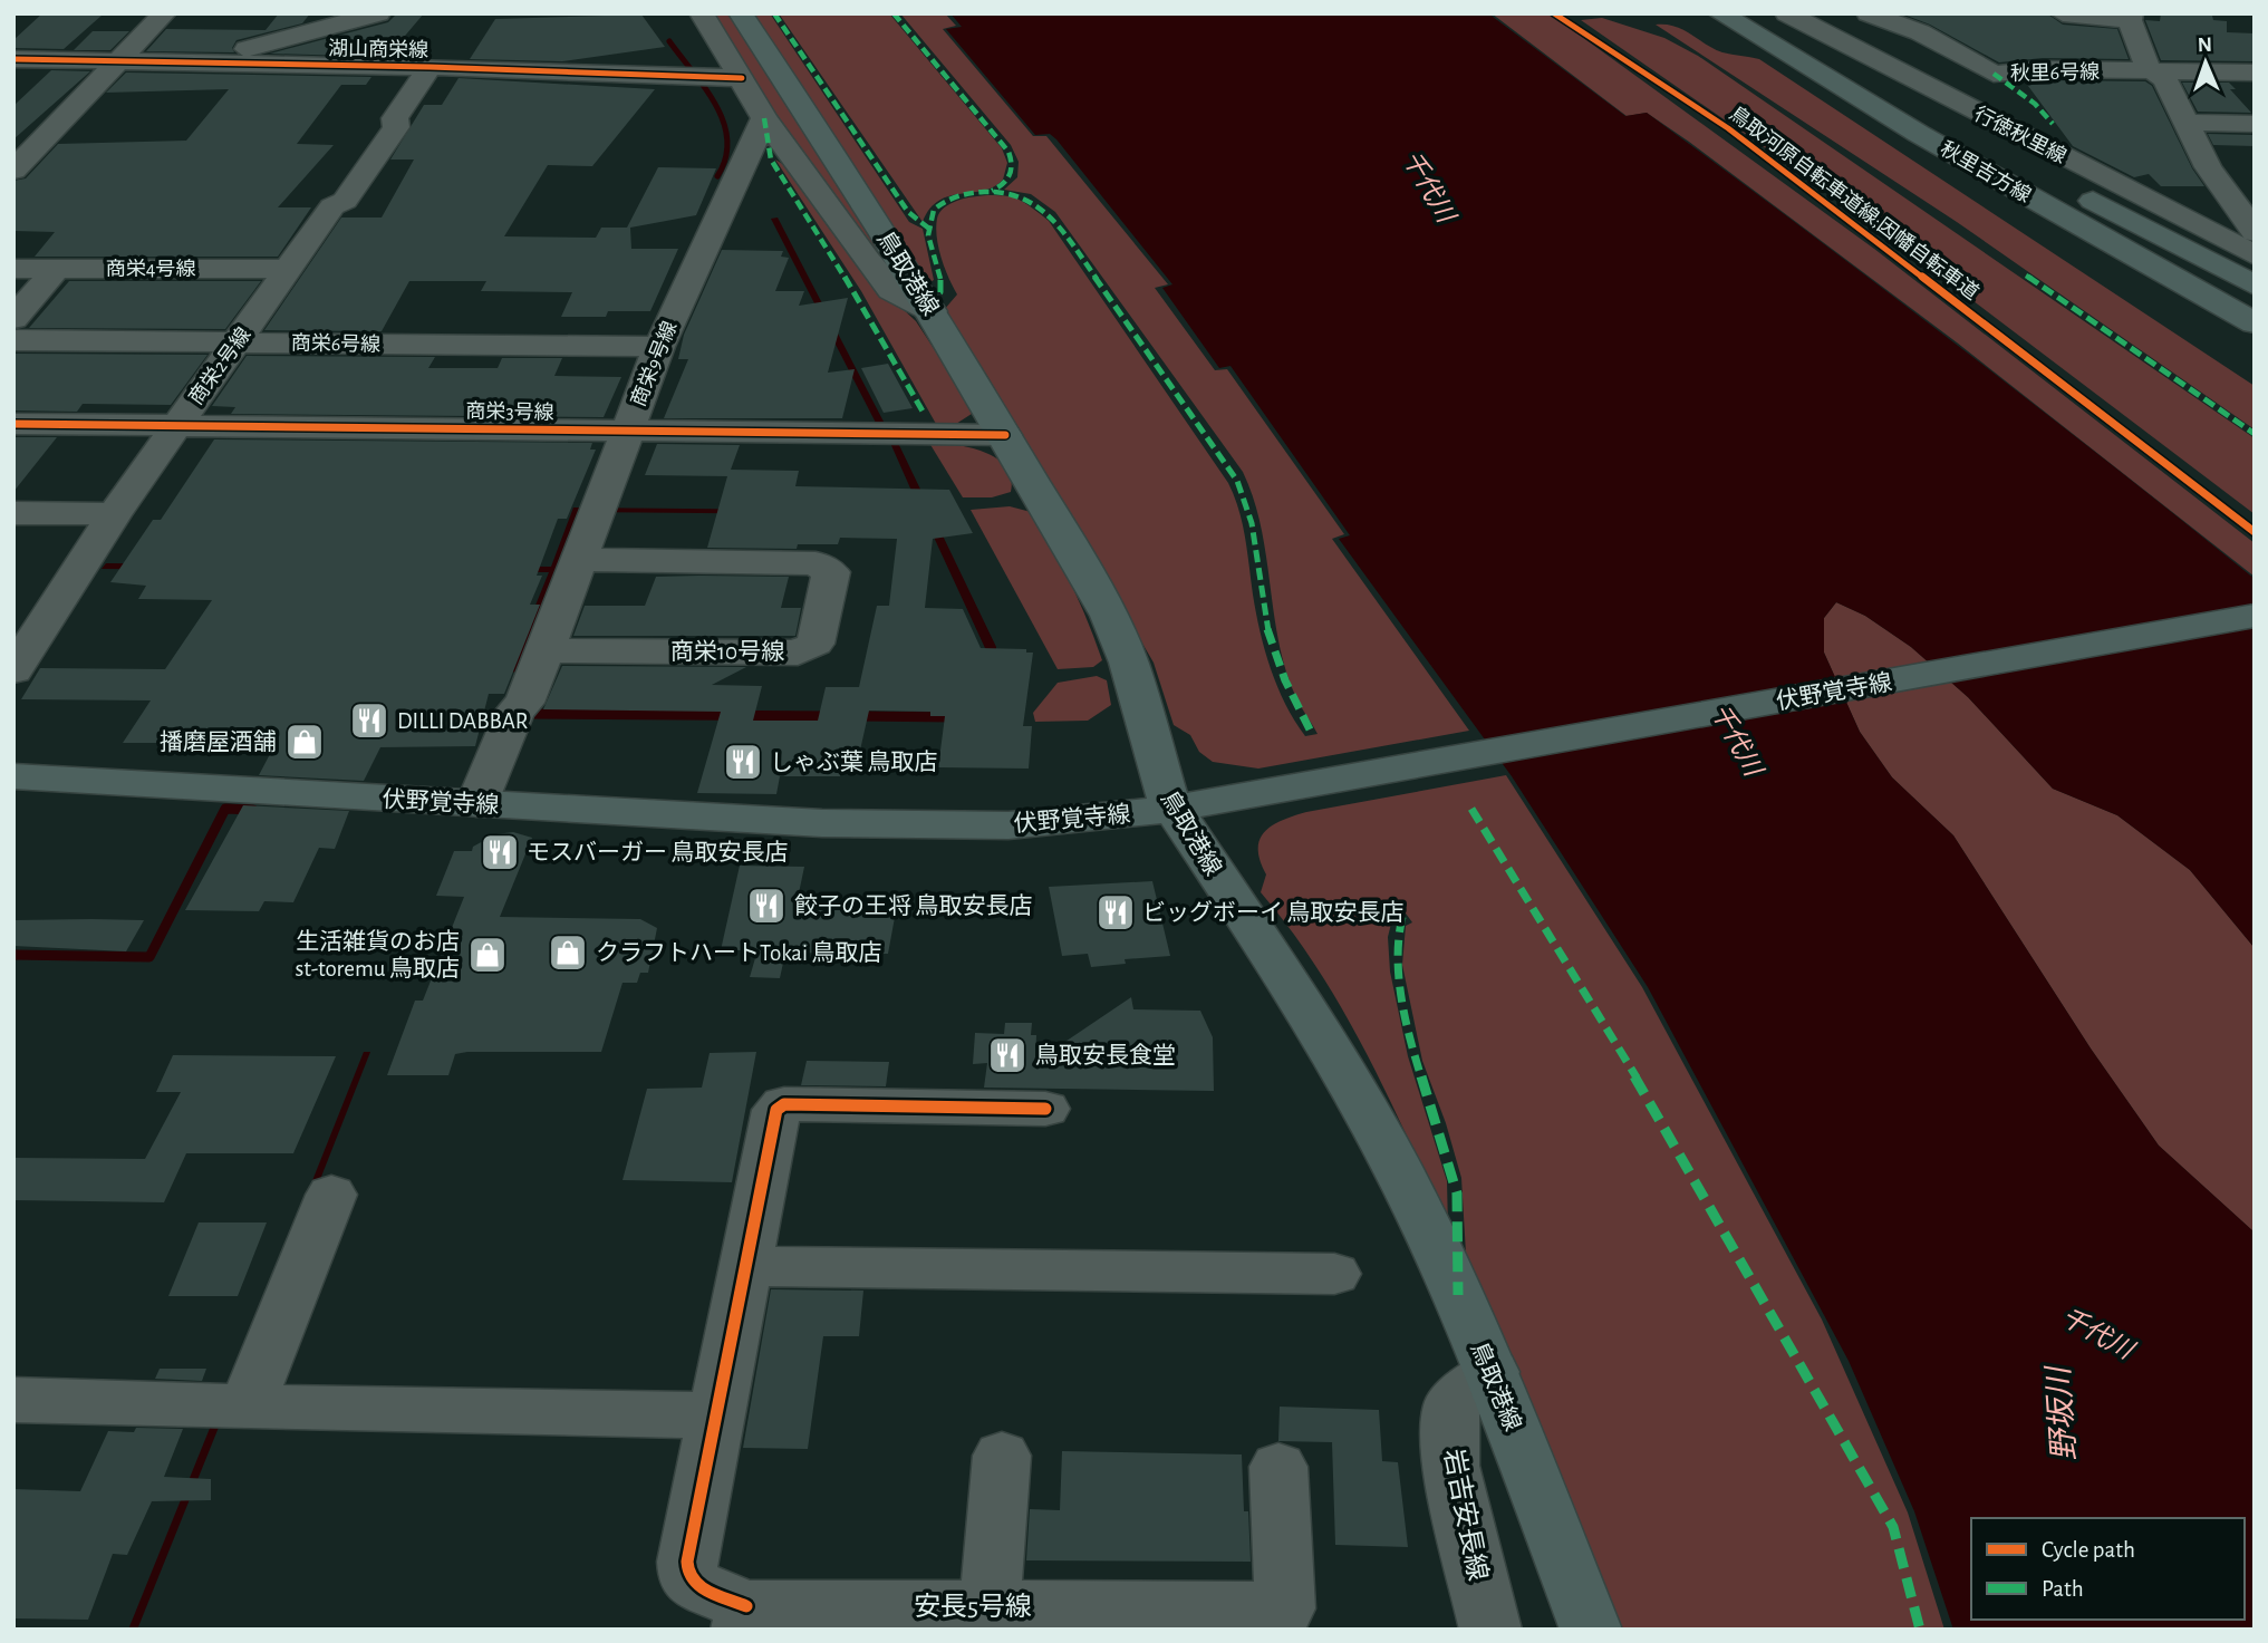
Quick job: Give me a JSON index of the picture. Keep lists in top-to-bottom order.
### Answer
{
  "streets": {
    "main road": ["秋里吉方線", "鳥取港線", "伏野覚寺線"],
    "street": [
      "湖山商栄線",
      "秋里6号線",
      "行徳秋里線",
      "商栄4号線",
      "商栄6号線",
      "商栄9号線",
      "商栄2号線",
      "商栄3号線",
      "商栄10号線",
      "岩吉安長線",
      "安長5号線"
    ],
    "cycle path": ["鳥取河原自転車道線;因幡自転車道"]
  },
  "crossings": [
    ["湖山商栄線", "商栄2号線"],
    ["商栄4号線", "商栄2号線"],
    ["鳥取港線", "商栄3号線"],
    ["鳥取港線", "伏野覚寺線"],
    ["鳥取港線", "岩吉安長線"],
    ["商栄6号線", "商栄9号線"],
    ["商栄6号線", "商栄2号線"],
    ["商栄9号線", "商栄3号線"],
    ["商栄9号線", "商栄10号線"],
    ["商栄9号線", "伏野覚寺線"],
    ["商栄2号線", "商栄3号線"]
  ],
  "water": ["千代川", "野坂川"],
  "places": {
    "restaurant": [
      "DILLI DABBAR",
      "しゃぶ葉 鳥取店",
      "モスバーガー 鳥取安長店",
      "餃子の王将 鳥取安長店",
      "ビッグボーイ 鳥取安長店",
      "鳥取安長食堂"
    ],
    "shop": ["播磨屋酒舗", "クラフトハートTokai 鳥取店", "生活雑貨のお店 st-toremu 鳥取店"]
  },
  "legend": ["Cycle path", "Path"],
  "north": "top"
}
